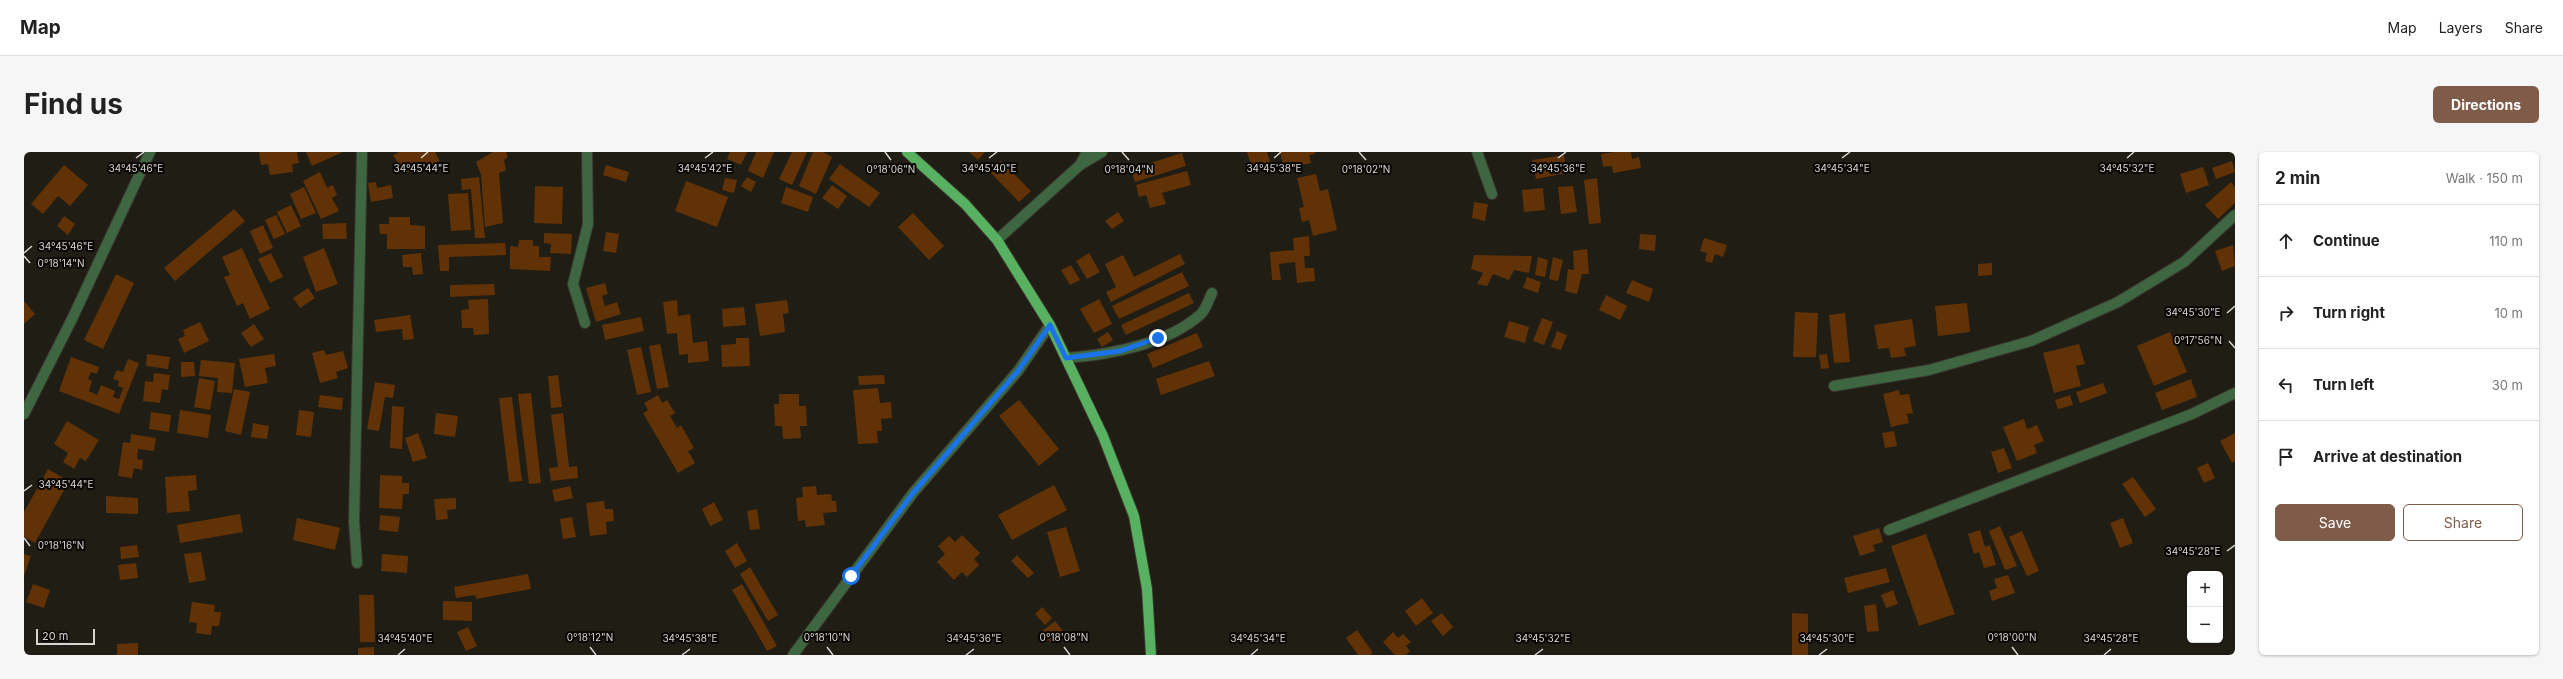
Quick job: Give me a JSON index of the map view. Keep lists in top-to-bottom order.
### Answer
{
  "scale_bar": "20 m",
  "page": {
    "header": "Map",
    "nav": ["Map", "Layers", "Share"],
    "buttons": [
      "Directions",
      ["Save", "Share"]
    ],
    "title": "Find us",
    "heading": ["2 min", "Walk · 150 m"],
    "list": [
      ["Continue", "110 m"],
      ["Turn right", "10 m"],
      ["Turn left", "30 m"],
      "Arrive at destination"
    ],
    "map_buttons": ["+", "−"],
    "scale": "20 m"
  },
  "coordinates": [
    "34°45'46\"E",
    "34°45'44\"E",
    "34°45'42\"E",
    "34°45'40\"E",
    "34°45'38\"E",
    "34°45'36\"E",
    "34°45'34\"E",
    "34°45'32\"E",
    "0°18'04\"N",
    "0°18'06\"N",
    "0°18'02\"N",
    "0°18'14\"N",
    "34°45'30\"E",
    "0°17'56\"N",
    "0°18'16\"N",
    "34°45'28\"E",
    "0°18'12\"N",
    "0°18'10\"N",
    "0°18'08\"N",
    "0°18'00\"N"
  ]
}
